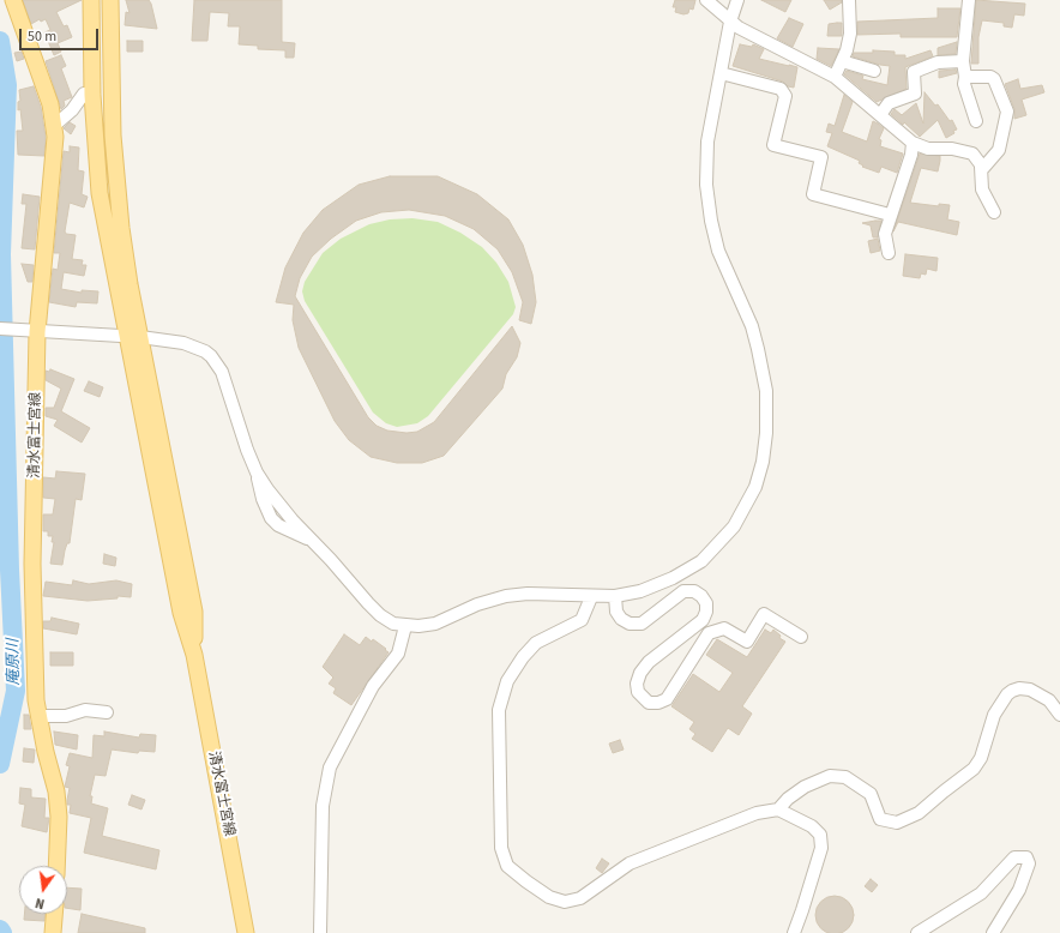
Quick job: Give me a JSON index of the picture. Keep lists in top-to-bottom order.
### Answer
{
  "streets": {
    "main road": ["清水富士宮線"]
  },
  "water": ["庵原川"],
  "scale_bar": "50 m",
  "north": "bottom"
}
